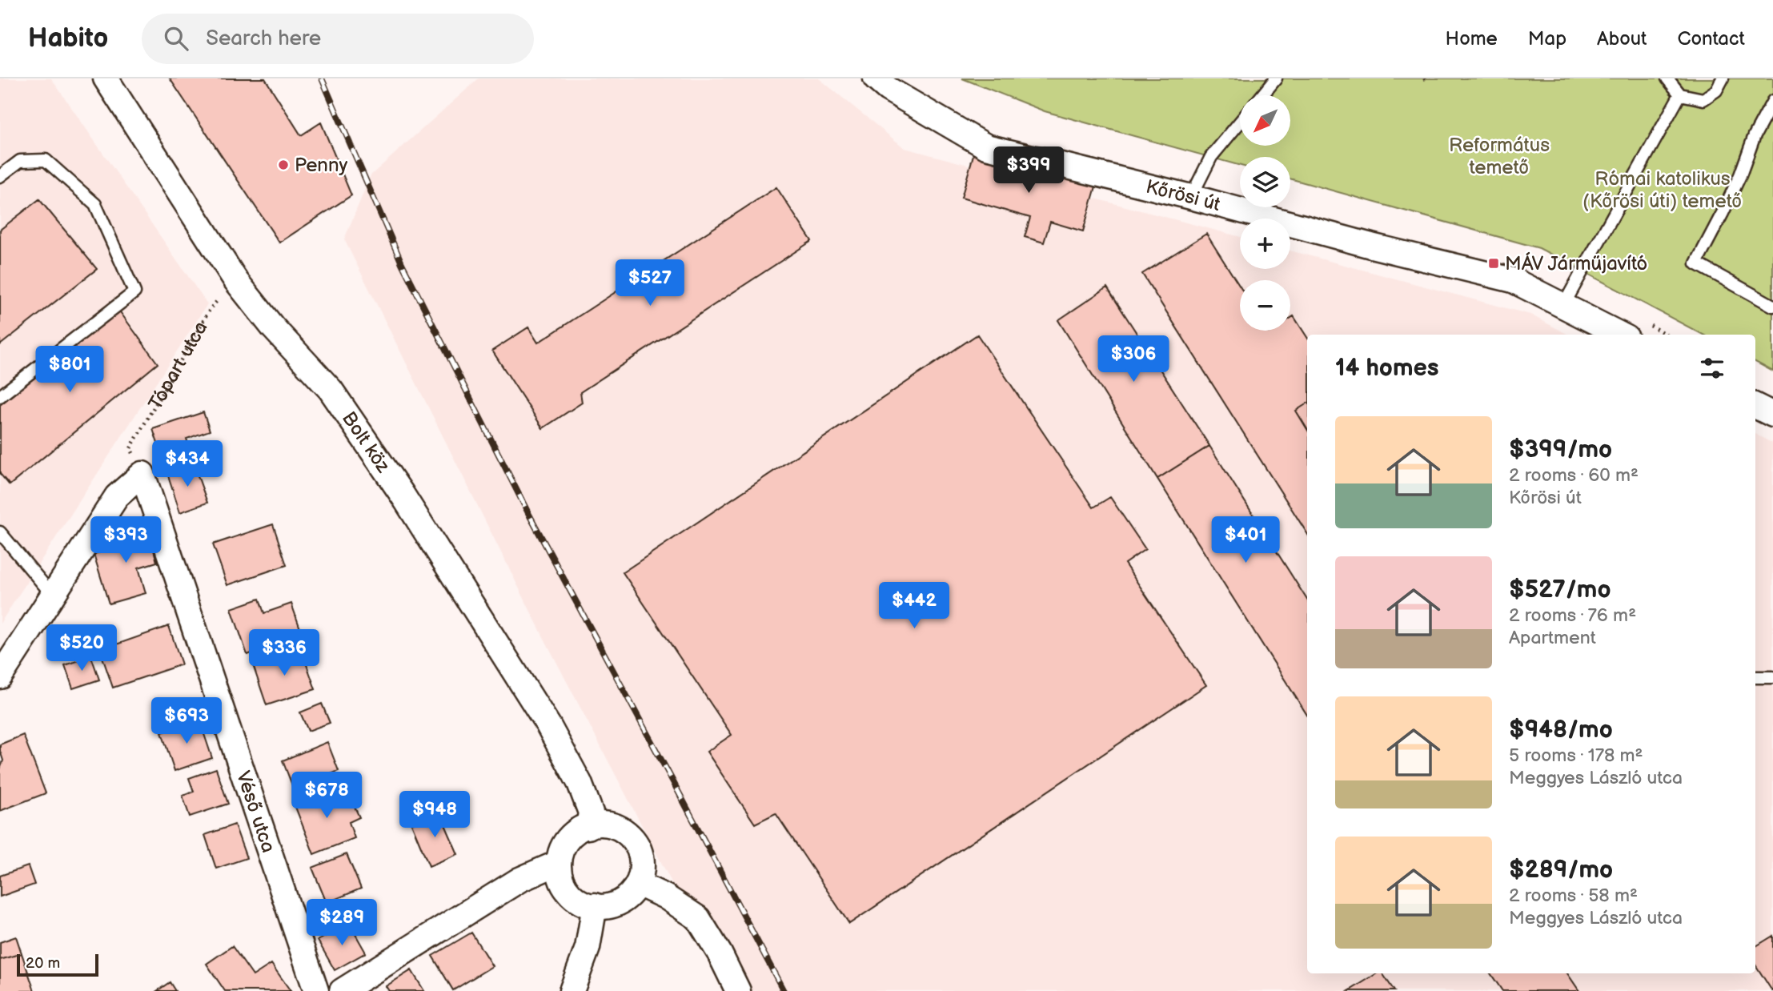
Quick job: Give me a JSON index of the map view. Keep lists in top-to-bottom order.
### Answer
{
  "streets": {
    "street": ["Kőrösi út", "Bolt köz", "Véső utca"],
    "path": ["Tópart utca"]
  },
  "crossings": [
    ["Tópart utca", "Bolt köz"],
    ["Tópart utca", "Véső utca"]
  ],
  "parks": ["Református temető", "Római katolikus (Kőrösi úti) temető"],
  "places": {
    "other": ["Penny"],
    "transit": ["MÁV Járműjavító"]
  },
  "scale_bar": "20 m",
  "north": "bottom left",
  "page": {
    "header": "Habito",
    "search": "Search here",
    "nav": [
      "Home",
      "Map",
      "About",
      "Contact"
    ],
    "map_buttons": ["+", "−"],
    "price": [
      "$399",
      "$527",
      "$306",
      "$801",
      "$434",
      "$393",
      "$401",
      "$442",
      "$520",
      "$336",
      "$693",
      "$678",
      "$948",
      "$289"
    ],
    "heading": "14 homes",
    "list": [
      {
        "name": "$399/mo",
        "note": "2 rooms · 60 m² · Kőrösi út"
      },
      {
        "name": "$527/mo",
        "note": "2 rooms · 76 m² · Apartment"
      },
      {
        "name": "$948/mo",
        "note": "5 rooms · 178 m² · Meggyes László utca"
      },
      {
        "name": "$289/mo",
        "note": "2 rooms · 58 m² · Meggyes László utca"
      }
    ],
    "scale": "20 m"
  }
}
